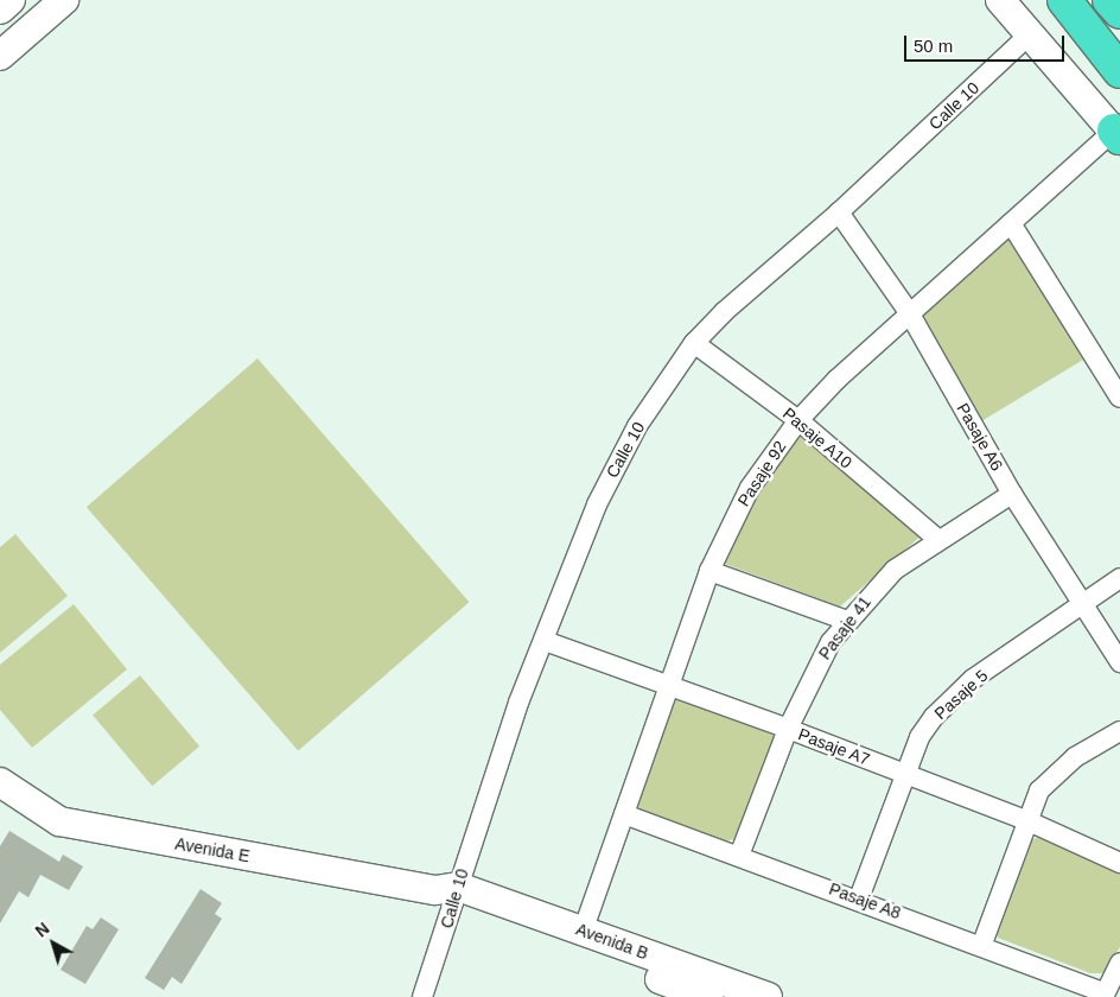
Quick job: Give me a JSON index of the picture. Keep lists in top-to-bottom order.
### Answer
{
  "streets": {
    "street": [
      "Calle 10",
      "Pasaje A6",
      "Pasaje A10",
      "Pasaje 92",
      "Pasaje 41",
      "Pasaje 5",
      "Pasaje A7",
      "Avenida E",
      "Pasaje A8",
      "Avenida B"
    ]
  },
  "crossings": [
    ["Calle 10", "Pasaje A6"],
    ["Calle 10", "Pasaje A10"],
    ["Calle 10", "Pasaje A7"],
    ["Calle 10", "Avenida E"],
    ["Calle 10", "Avenida B"],
    ["Pasaje A6", "Pasaje 92"],
    ["Pasaje A6", "Pasaje 41"],
    ["Pasaje A6", "Pasaje 5"],
    ["Pasaje A10", "Pasaje 92"],
    ["Pasaje A10", "Pasaje 41"],
    ["Pasaje 92", "Pasaje A7"],
    ["Pasaje 92", "Pasaje A8"],
    ["Pasaje 92", "Avenida B"],
    ["Pasaje 41", "Pasaje A7"],
    ["Pasaje 41", "Pasaje A8"],
    ["Pasaje 5", "Pasaje A7"],
    ["Pasaje 5", "Pasaje A8"],
    ["Avenida E", "Avenida B"]
  ],
  "scale_bar": "50 m",
  "north": "top left"
}
